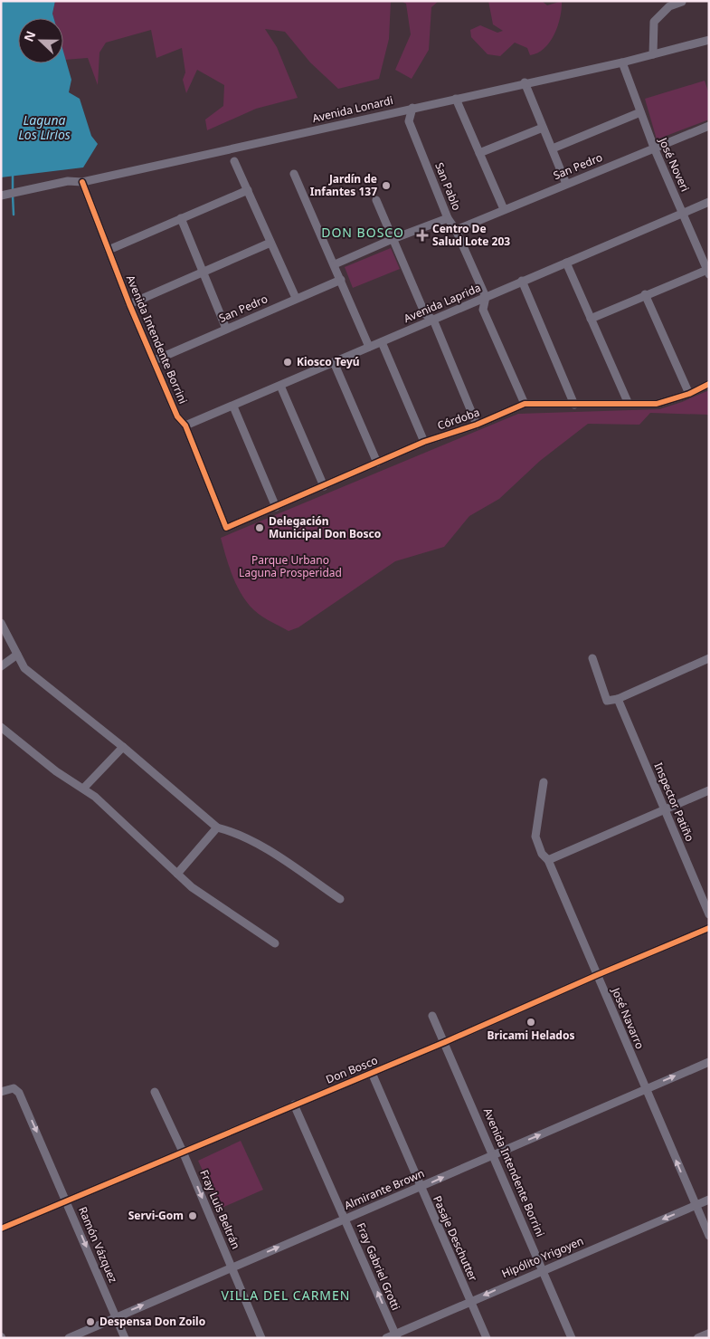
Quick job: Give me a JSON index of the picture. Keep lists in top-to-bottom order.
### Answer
{
  "streets": {
    "street": [
      "Avenida Lonardi",
      "José Noveri",
      "San Pedro",
      "San Pablo",
      "Avenida Laprida",
      "Avenida Intendente Borrini",
      "Córdoba",
      "Inspector Patiño",
      "José Navarro",
      "Don Bosco",
      "Almirante Brown",
      "Fray Luis Beltrán",
      "Pasaje Deschutter",
      "Ramón Vázquez",
      "Hipólito Yrigoyen",
      "Fray Gabriel Grotti"
    ]
  },
  "crossings": [
    ["Avenida Lonardi", "José Noveri"],
    ["Avenida Lonardi", "San Pablo"],
    ["Avenida Lonardi", "Avenida Intendente Borrini"],
    ["José Noveri", "San Pedro"],
    ["José Noveri", "Avenida Laprida"],
    ["San Pedro", "San Pablo"],
    ["San Pedro", "Avenida Intendente Borrini"],
    ["San Pablo", "Avenida Laprida"],
    ["Avenida Laprida", "Avenida Intendente Borrini"],
    ["Avenida Intendente Borrini", "Córdoba"],
    ["Avenida Intendente Borrini", "Don Bosco"],
    ["Avenida Intendente Borrini", "Almirante Brown"],
    ["Avenida Intendente Borrini", "Hipólito Yrigoyen"],
    ["José Navarro", "Don Bosco"],
    ["José Navarro", "Almirante Brown"],
    ["José Navarro", "Hipólito Yrigoyen"],
    ["Don Bosco", "Fray Luis Beltrán"],
    ["Don Bosco", "Pasaje Deschutter"],
    ["Don Bosco", "Ramón Vázquez"],
    ["Don Bosco", "Fray Gabriel Grotti"],
    ["Almirante Brown", "Fray Luis Beltrán"],
    ["Almirante Brown", "Pasaje Deschutter"],
    ["Almirante Brown", "Ramón Vázquez"],
    ["Almirante Brown", "Fray Gabriel Grotti"],
    ["Pasaje Deschutter", "Hipólito Yrigoyen"],
    ["Hipólito Yrigoyen", "Fray Gabriel Grotti"]
  ],
  "one_way": [
    "Almirante Brown",
    "Fray Luis Beltrán",
    "Ramón Vázquez",
    "Hipólito Yrigoyen",
    "Fray Gabriel Grotti"
  ],
  "districts": ["DON BOSCO", "VILLA DEL CARMEN"],
  "water": ["Laguna Los Lirios"],
  "parks": ["Parque Urbano Laguna Prosperidad"],
  "places": {
    "other": [
      "Jardín de Infantes 137",
      "Kiosco Teyú",
      "Delegación Municipal Don Bosco",
      "Bricami Helados",
      "Servi-Gom",
      "Despensa Don Zoilo"
    ],
    "health": ["Centro De Salud Lote 203"]
  },
  "north": "left"
}
